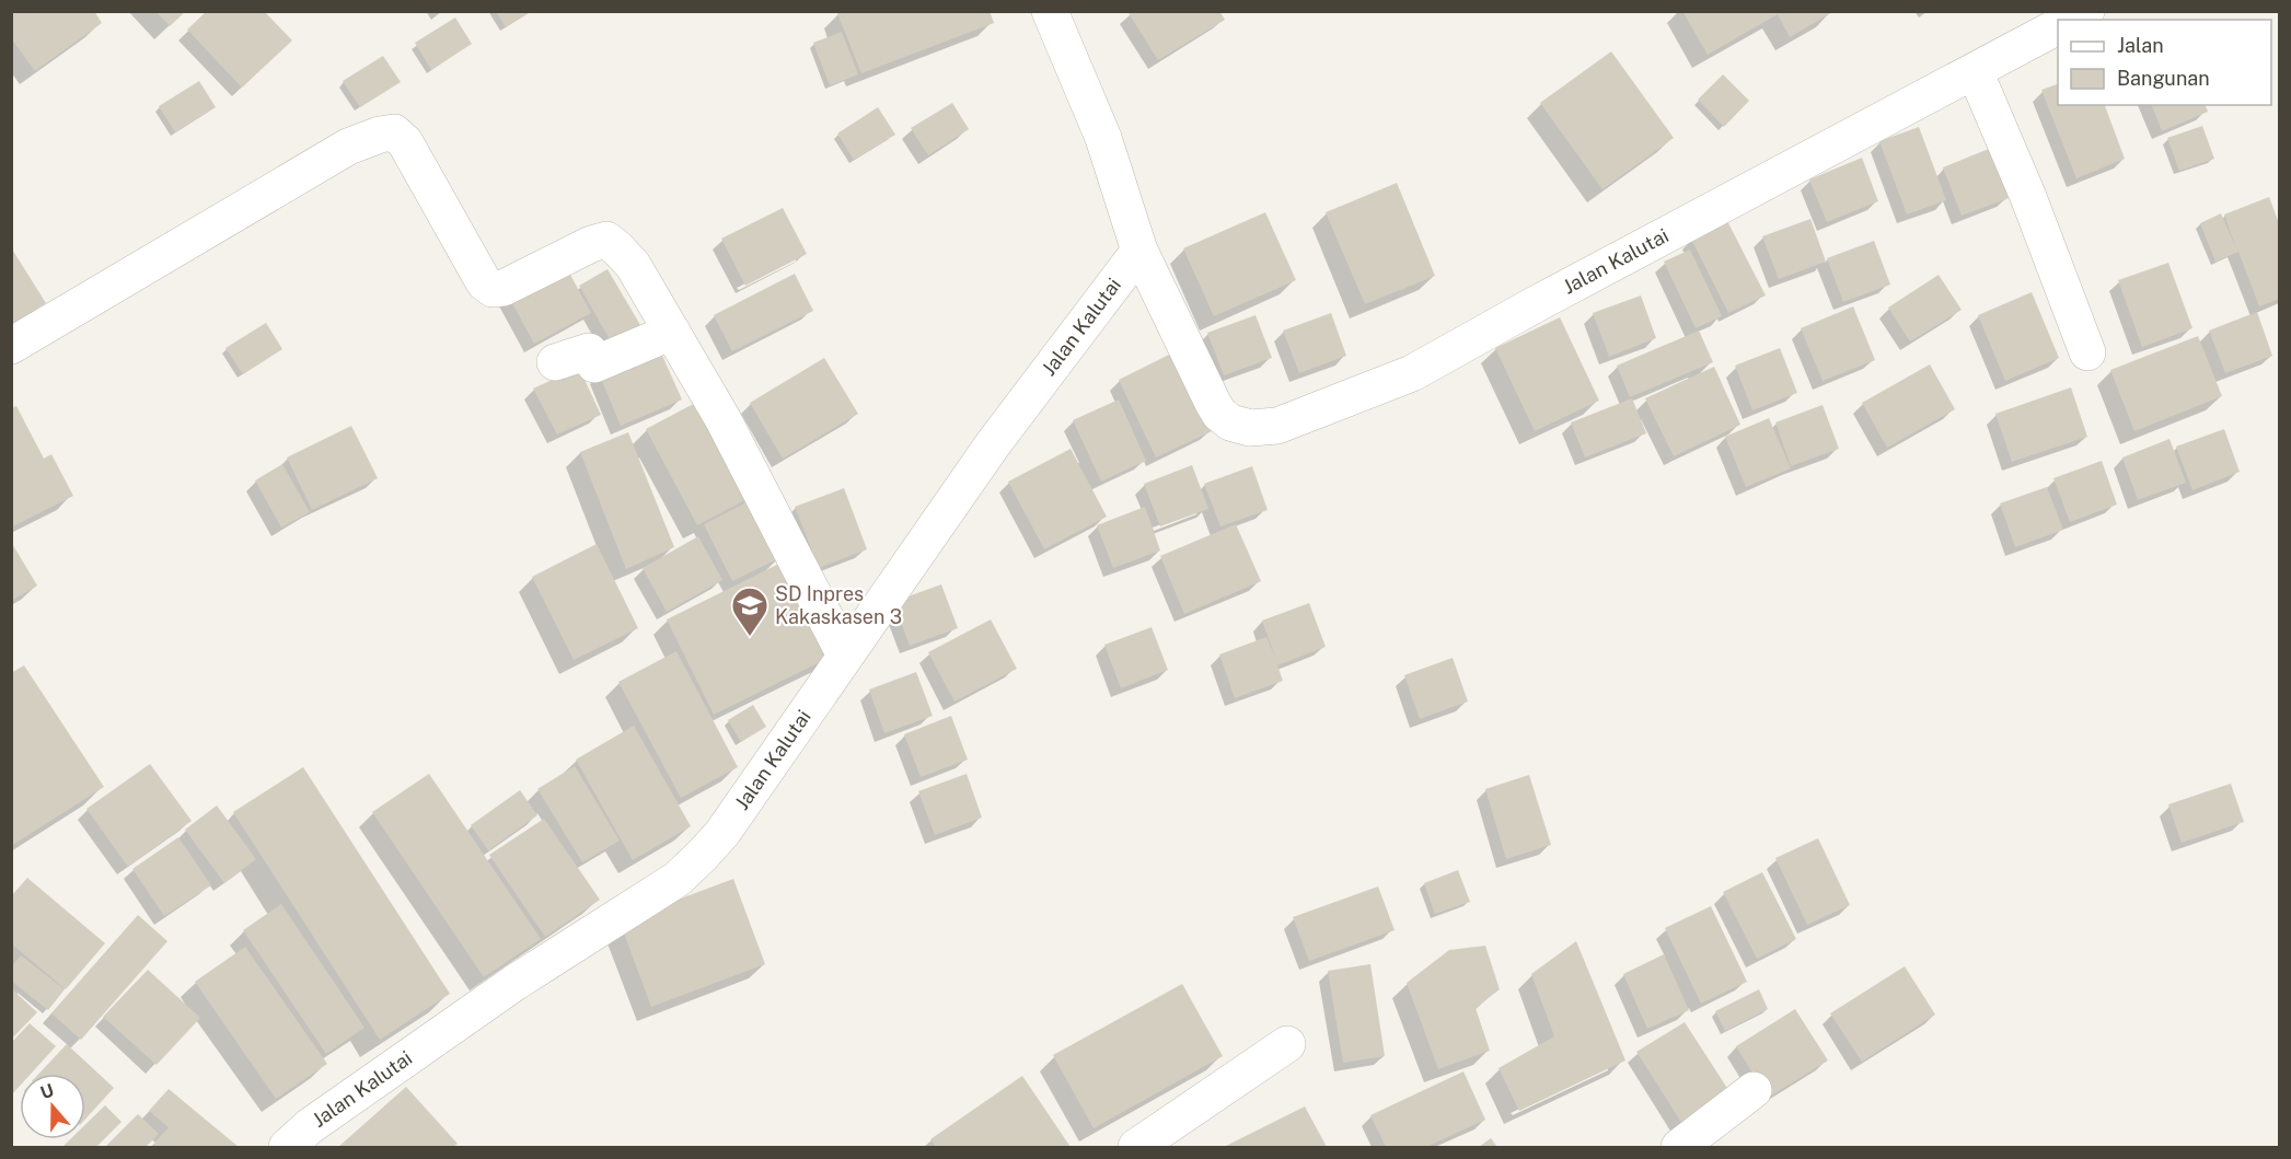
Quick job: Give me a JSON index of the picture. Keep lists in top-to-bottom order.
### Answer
{
  "streets": {
    "street": ["Jalan Kalutai"]
  },
  "places": {
    "school or university": ["SD Inpres Kakaskasen 3"]
  },
  "legend": ["Jalan", "Bangunan"],
  "north": "top"
}
